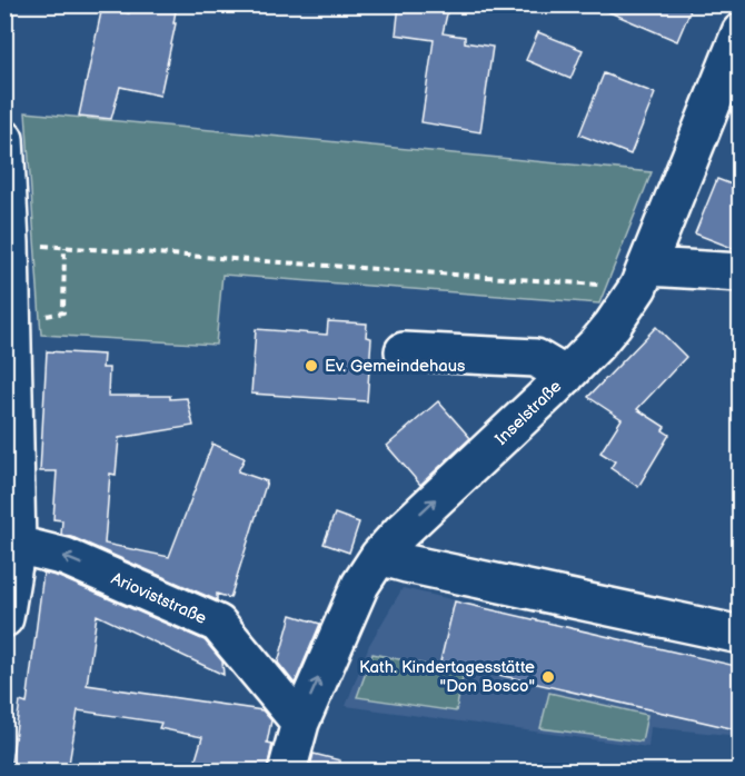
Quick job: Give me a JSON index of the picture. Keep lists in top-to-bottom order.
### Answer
{
  "streets": {
    "street": ["Inselstraße", "Arioviststraße"]
  },
  "crossings": [
    ["Inselstraße", "Arioviststraße"]
  ],
  "one_way": ["Inselstraße", "Arioviststraße"],
  "places": ["Ev. Gemeindehaus", "Kath. Kindertagesstätte \"Don Bosco\""]
}
